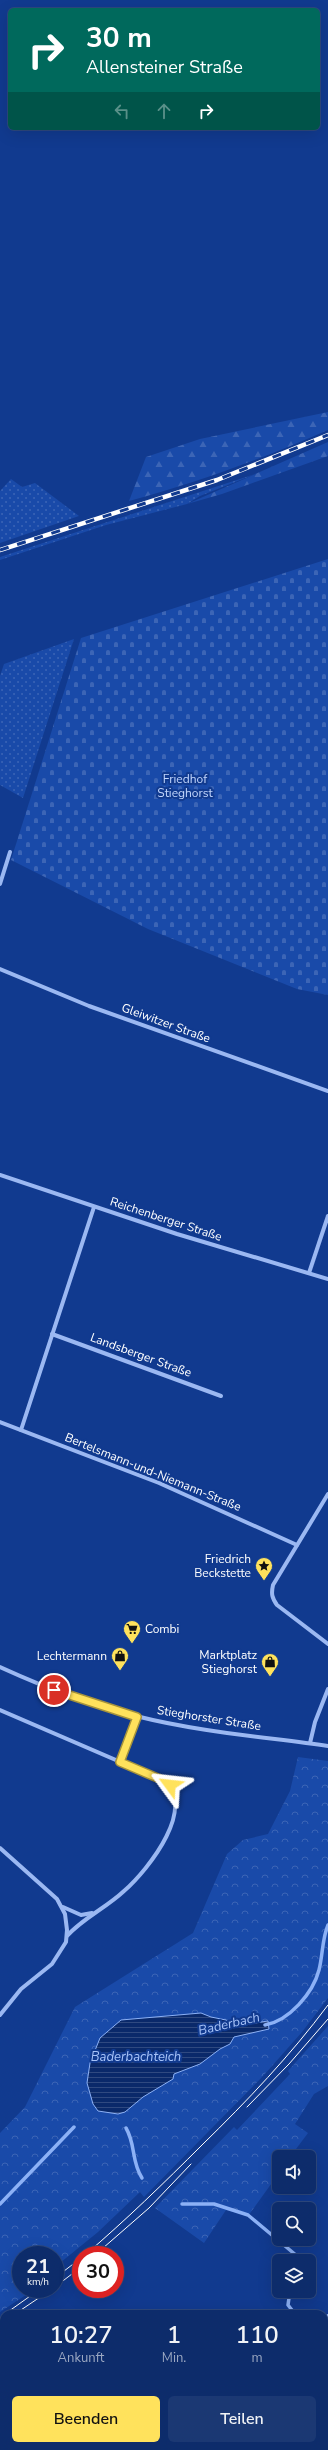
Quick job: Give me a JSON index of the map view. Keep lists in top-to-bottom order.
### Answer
{
  "streets": {
    "street": [
      "Gleiwitzer Straße",
      "Reichenberger Straße",
      "Landsberger Straße",
      "Bertelsmann-und-Niemann-Straße",
      "Stieghorster Straße"
    ]
  },
  "water": ["Baderbach", "Baderbachteich"],
  "parks": ["Friedhof Stieghorst"],
  "places": {
    "place": ["Friedrich Beckstette"],
    "supermarket": ["Combi"],
    "shop": ["Lechtermann", "Marktplatz Stieghorst"]
  },
  "page": {
    "turn": ["30 m", "Allensteiner Straße"],
    "speed": "21 km/h",
    "limit": "30",
    "eta": [
      "10:27",
      "Ankunft",
      "1",
      "Min.",
      "110",
      "m"
    ],
    "buttons": ["Beenden", "Teilen"]
  }
}
